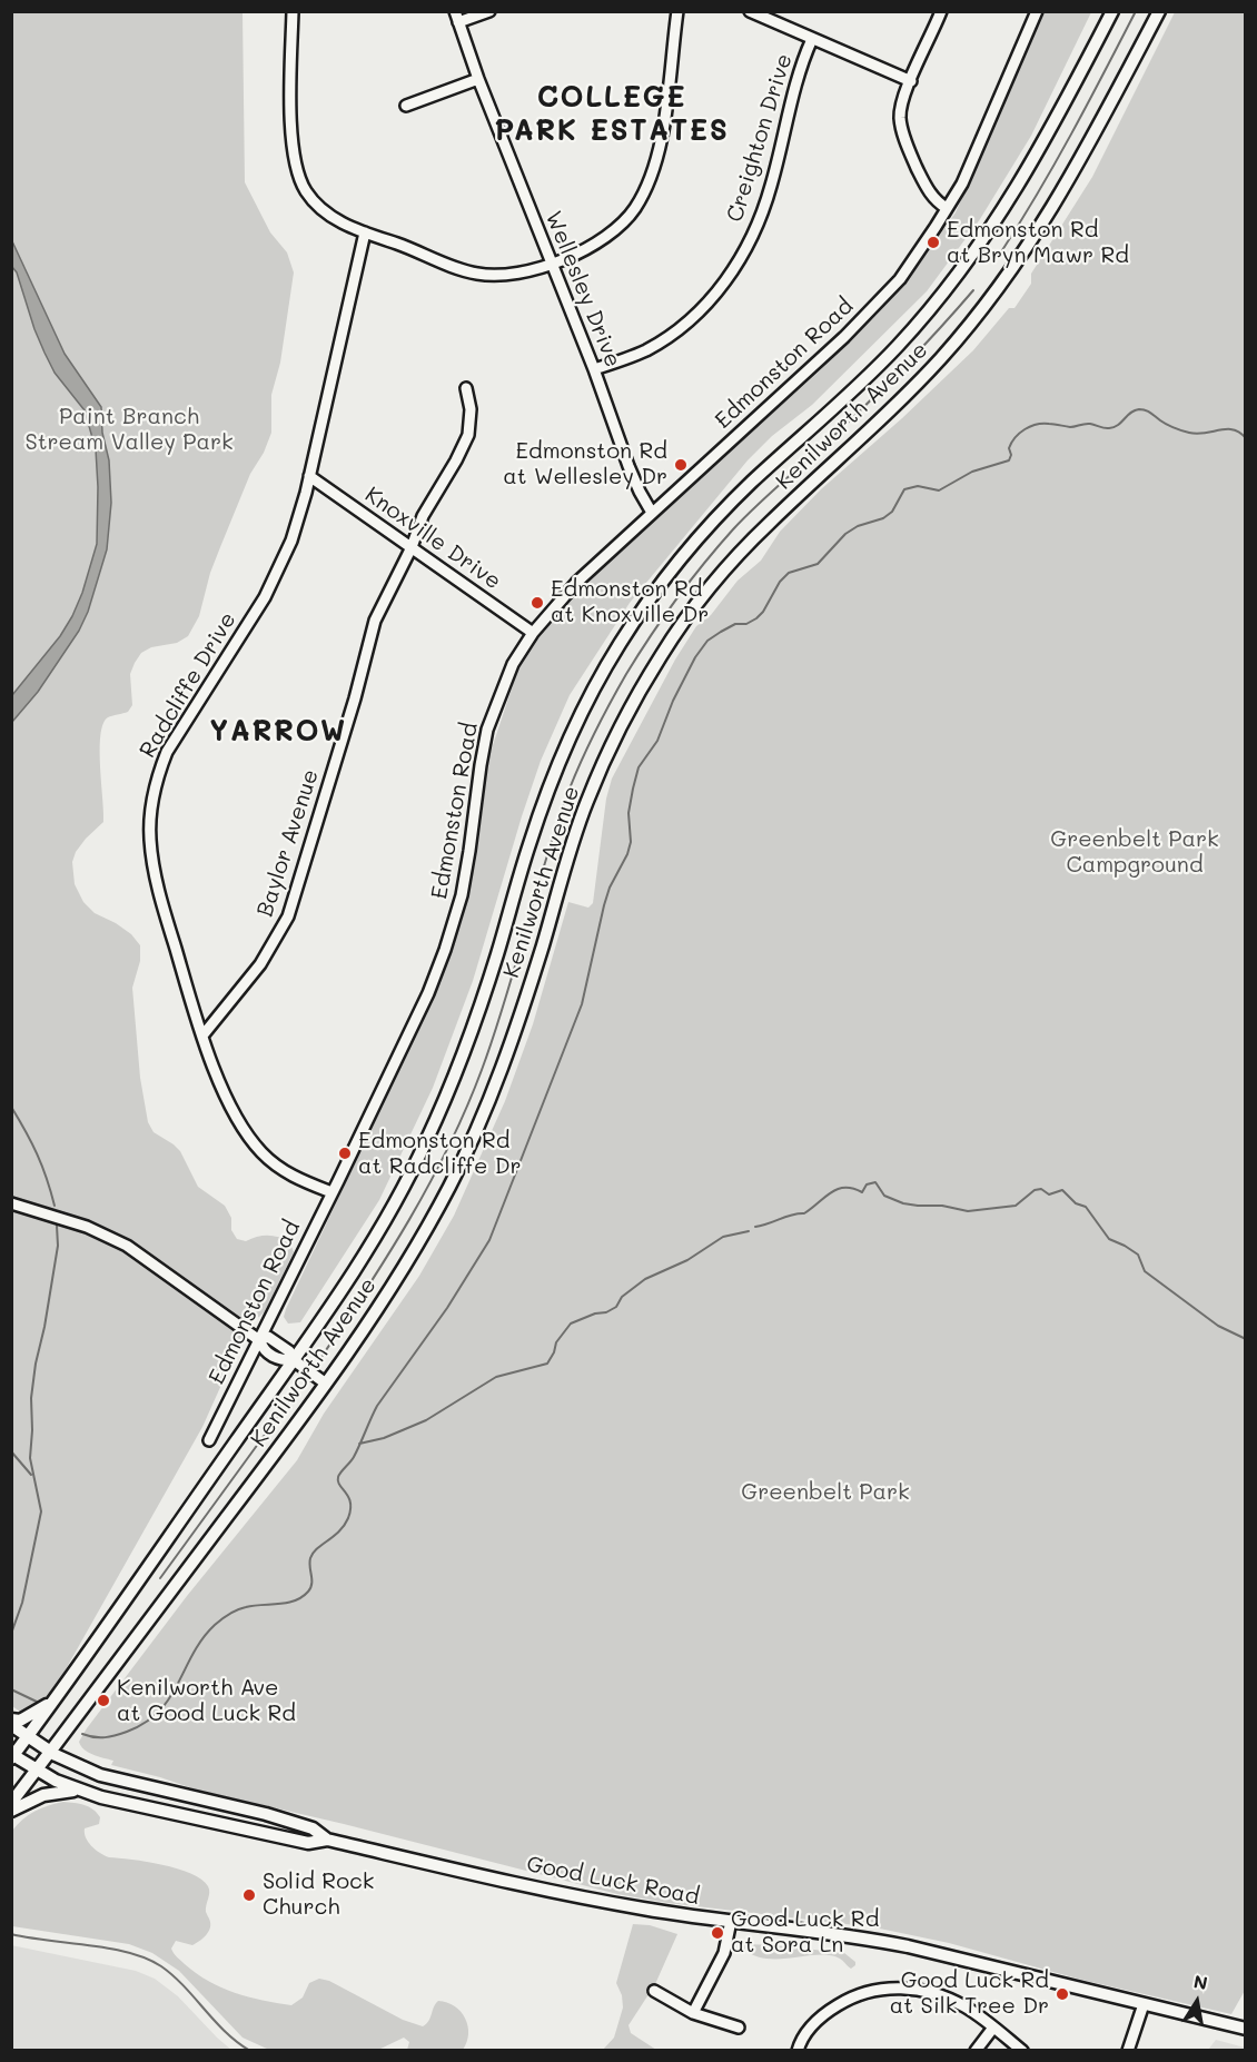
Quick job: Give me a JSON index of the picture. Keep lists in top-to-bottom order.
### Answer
{
  "streets": {
    "main road": ["Kenilworth Avenue", "Good Luck Road"],
    "street": [
      "Creighton Drive",
      "Wellesley Drive",
      "Edmonston Road",
      "Knoxville Drive",
      "Radcliffe Drive",
      "Baylor Avenue"
    ]
  },
  "crossings": [
    ["Creighton Drive", "Wellesley Drive"],
    ["Wellesley Drive", "Edmonston Road"],
    ["Edmonston Road", "Knoxville Drive"],
    ["Edmonston Road", "Radcliffe Drive"],
    ["Kenilworth Avenue", "Good Luck Road"],
    ["Knoxville Drive", "Radcliffe Drive"],
    ["Knoxville Drive", "Baylor Avenue"],
    ["Radcliffe Drive", "Baylor Avenue"]
  ],
  "districts": ["COLLEGE PARK ESTATES", "YARROW"],
  "parks": ["Paint Branch Stream Valley Park", "Greenbelt Park Campground", "Greenbelt Park"],
  "places": [
    "Edmonston Rd at Bryn Mawr Rd",
    "Edmonston Rd at Wellesley Dr",
    "Edmonston Rd at Knoxville Dr",
    "Edmonston Rd at Radcliffe Dr",
    "Kenilworth Ave at Good Luck Rd",
    "Solid Rock Church",
    "Good Luck Rd at Sora Ln",
    "Good Luck Rd at Silk Tree Dr"
  ],
  "north": "top"
}
